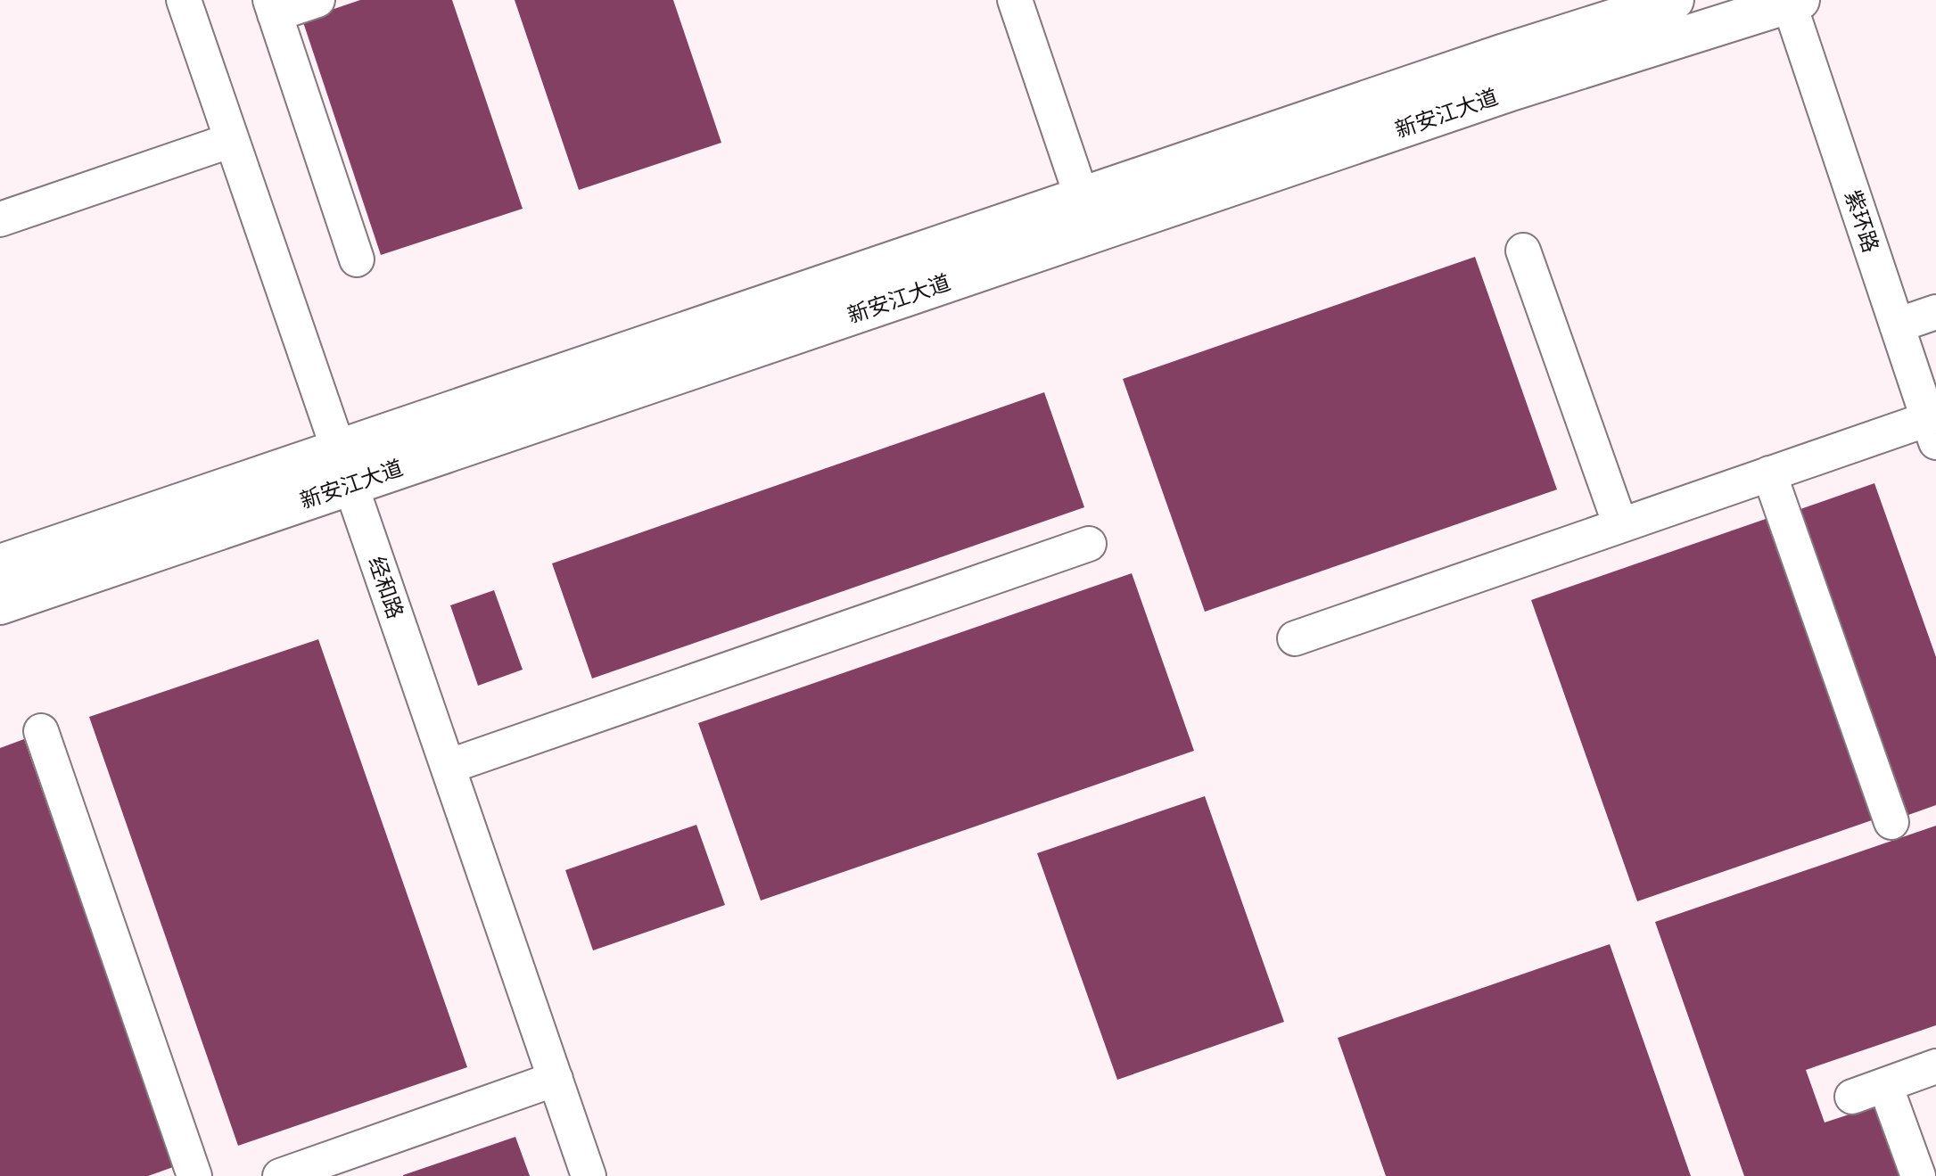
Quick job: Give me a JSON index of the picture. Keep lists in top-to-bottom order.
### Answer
{
  "streets": {
    "main road": ["新安江大道"],
    "street": ["紫环路", "经和路"]
  },
  "crossings": [
    ["新安江大道", "紫环路"],
    ["新安江大道", "经和路"]
  ]
}
